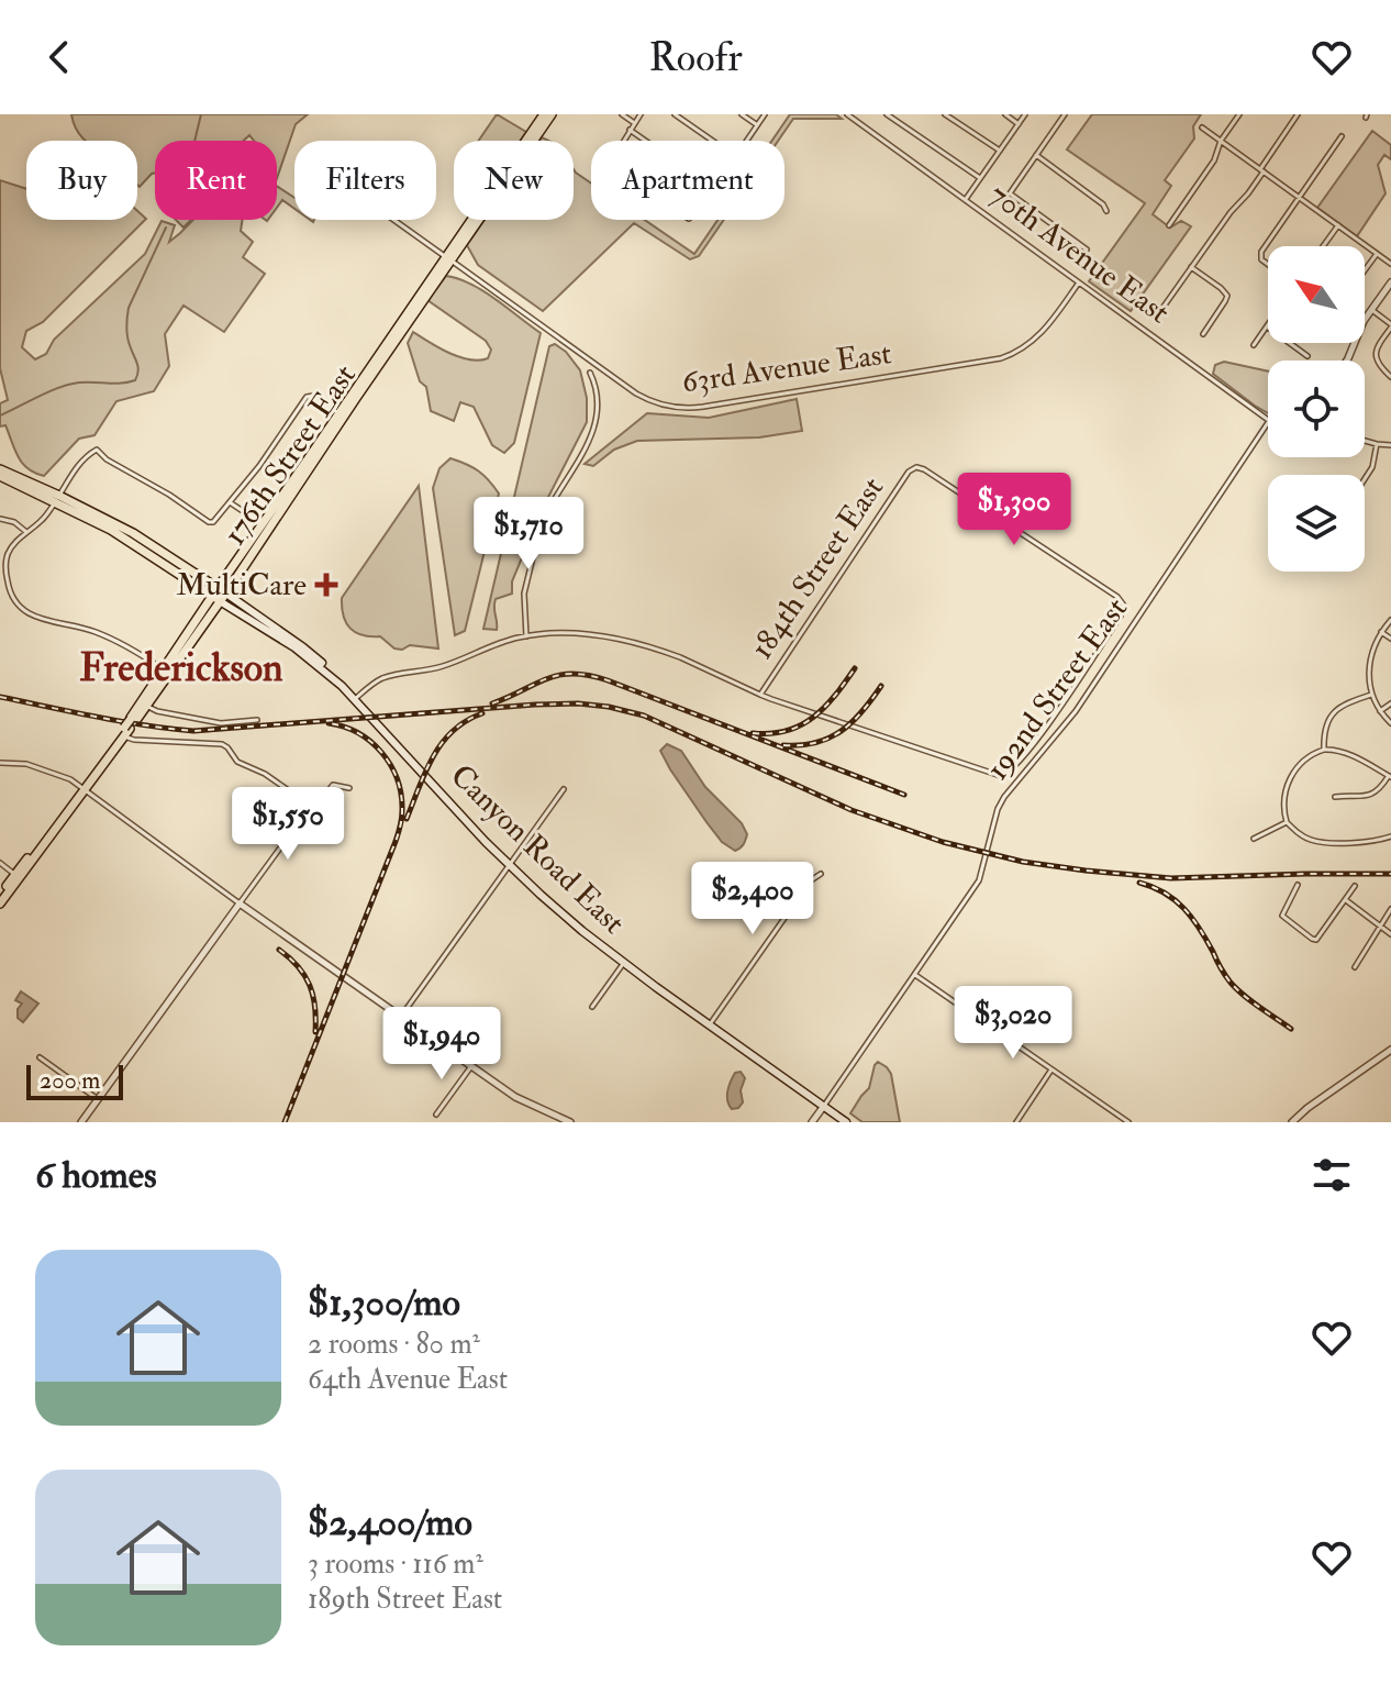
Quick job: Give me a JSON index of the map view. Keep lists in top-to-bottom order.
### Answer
{
  "streets": {
    "main road": ["176th Street East", "Canyon Road East"],
    "street": [
      "70th Avenue East",
      "63rd Avenue East",
      "184th Street East",
      "192nd Street East"
    ]
  },
  "crossings": [
    ["70th Avenue East", "63rd Avenue East"],
    ["63rd Avenue East", "176th Street East"],
    ["176th Street East", "Canyon Road East"],
    ["192nd Street East", "Canyon Road East"]
  ],
  "districts": ["Frederickson"],
  "places": {
    "health": ["MultiCare"]
  },
  "scale_bar": "200 m",
  "north": "top left",
  "page": {
    "header": "Roofr",
    "chip": [
      "Buy",
      "Rent",
      "Filters",
      "New",
      "Apartment"
    ],
    "price": [
      "$1,300",
      "$1,710",
      "$1,550",
      "$2,400",
      "$3,020",
      "$1,940"
    ],
    "scale": "200 m",
    "heading": "6 homes",
    "list": [
      {
        "name": "$1,300/mo",
        "note": "2 rooms · 80 m² · 64th Avenue East"
      },
      {
        "name": "$2,400/mo",
        "note": "3 rooms · 116 m² · 189th Street East"
      }
    ]
  }
}
